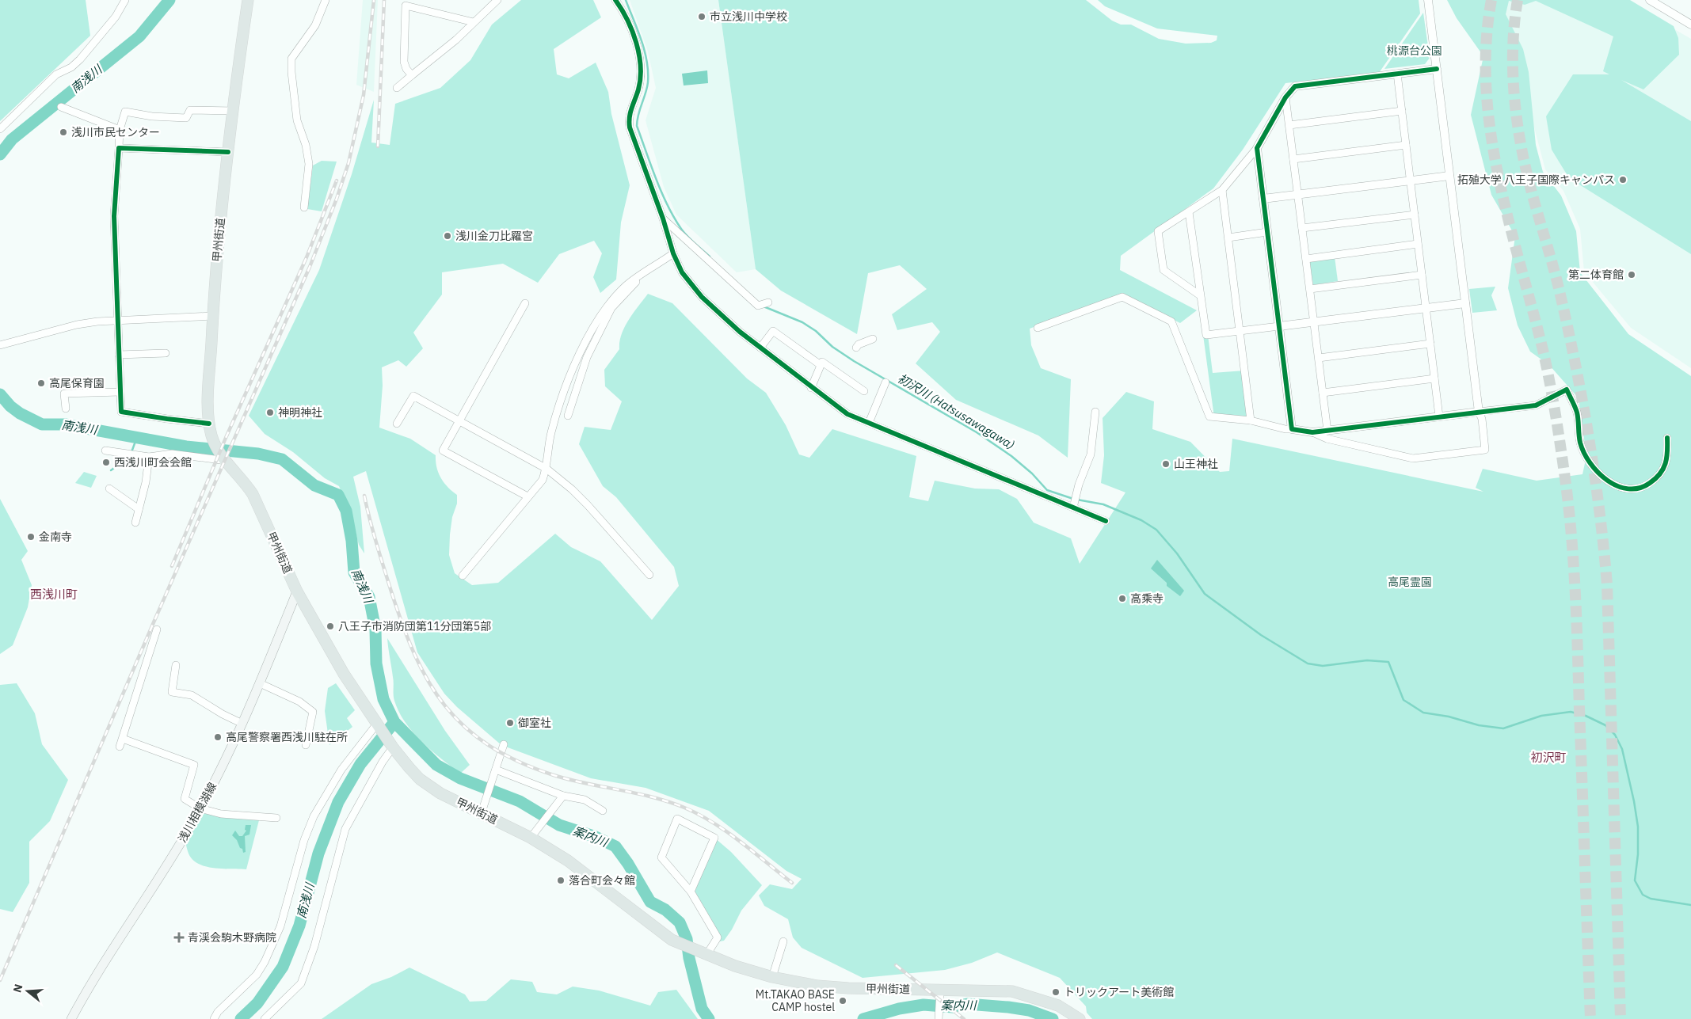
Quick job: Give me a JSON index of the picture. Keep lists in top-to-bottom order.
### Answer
{
  "streets": {
    "highway": ["甲州街道"],
    "main road": ["浅川相模湖線"]
  },
  "crossings": [
    ["甲州街道", "浅川相模湖線"]
  ],
  "districts": ["西浅川町", "初沢町"],
  "water": ["南浅川", "初沢川 (Hatsusawagawa)", "案内川"],
  "parks": ["桃源台公園", "高尾霊園"],
  "places": {
    "other": [
      "市立浅川中学校",
      "浅川市民センター",
      "拓殖大学 八王子国際キャンパス",
      "浅川金刀比羅宮",
      "第二体育館",
      "高尾保育園",
      "神明神社",
      "西浅川町会会館",
      "山王神社",
      "金南寺",
      "高乘寺",
      "八王子市消防団第11分団第5部",
      "御室社",
      "高尾警察署西浅川駐在所",
      "落合町会々館",
      "トリックアート美術館",
      "Mt.TAKAO BASE CAMP hostel"
    ],
    "health": ["青渓会駒木野病院"]
  },
  "north": "left"
}
